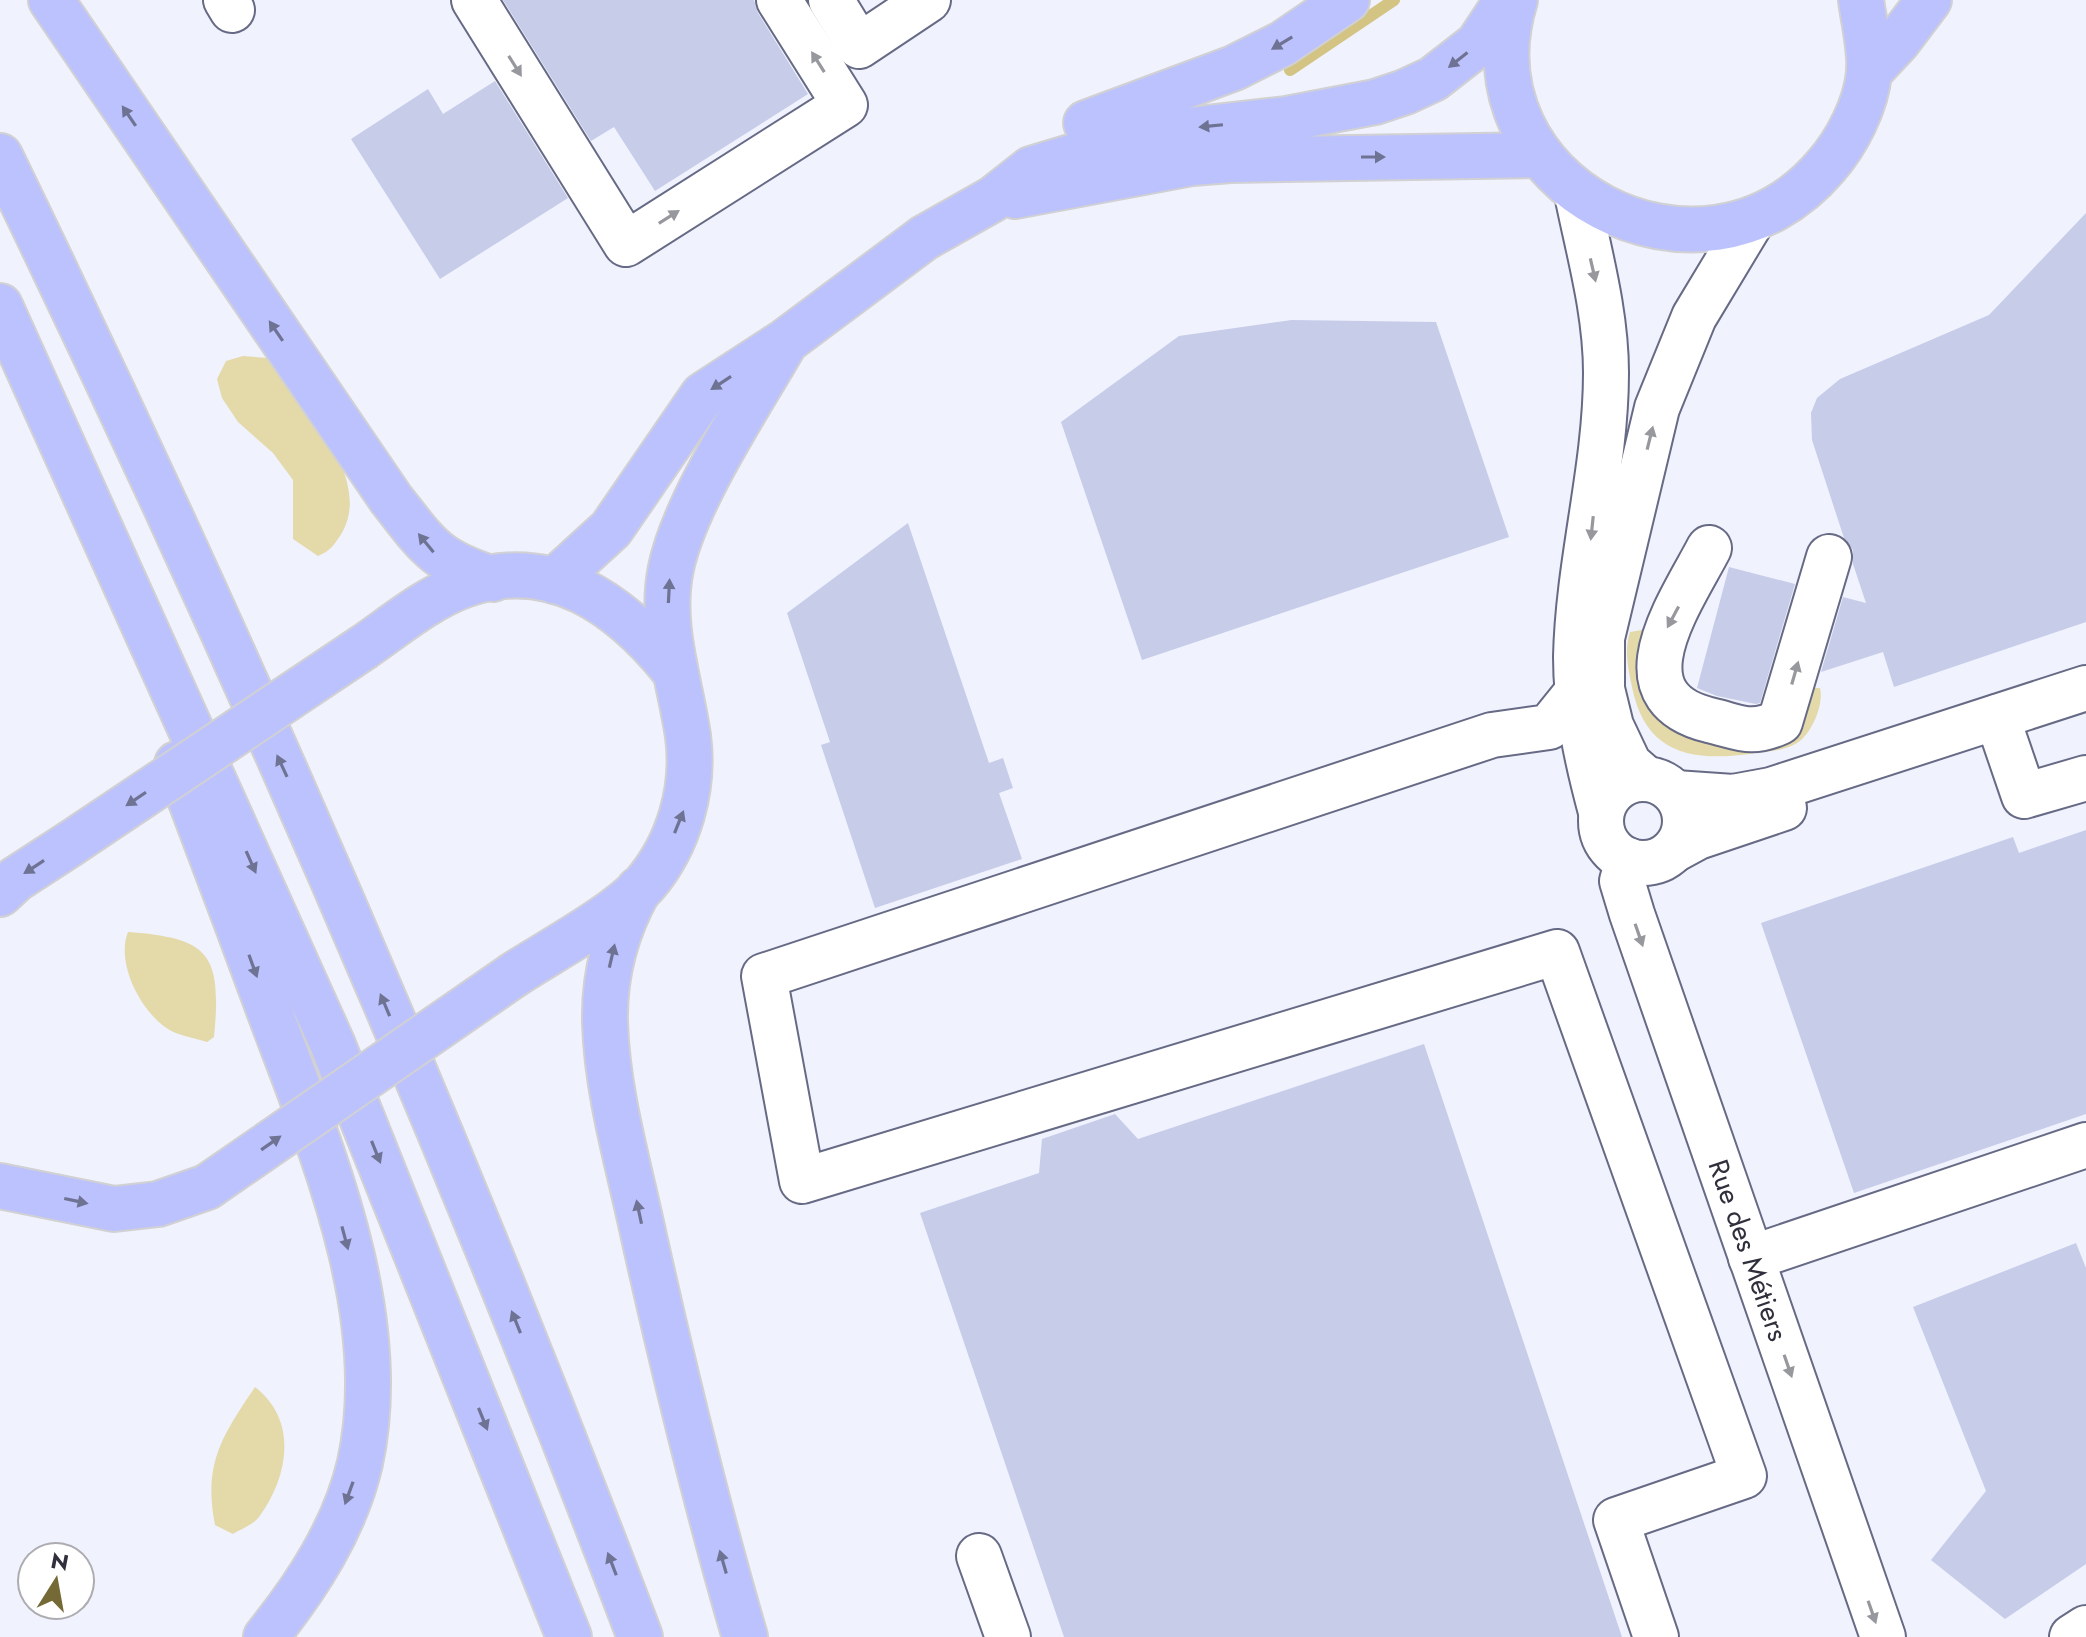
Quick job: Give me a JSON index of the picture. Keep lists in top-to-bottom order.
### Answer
{
  "streets": {
    "street": ["Rue des Métiers"]
  },
  "one_way": ["Rue des Métiers"],
  "north": "top"
}
